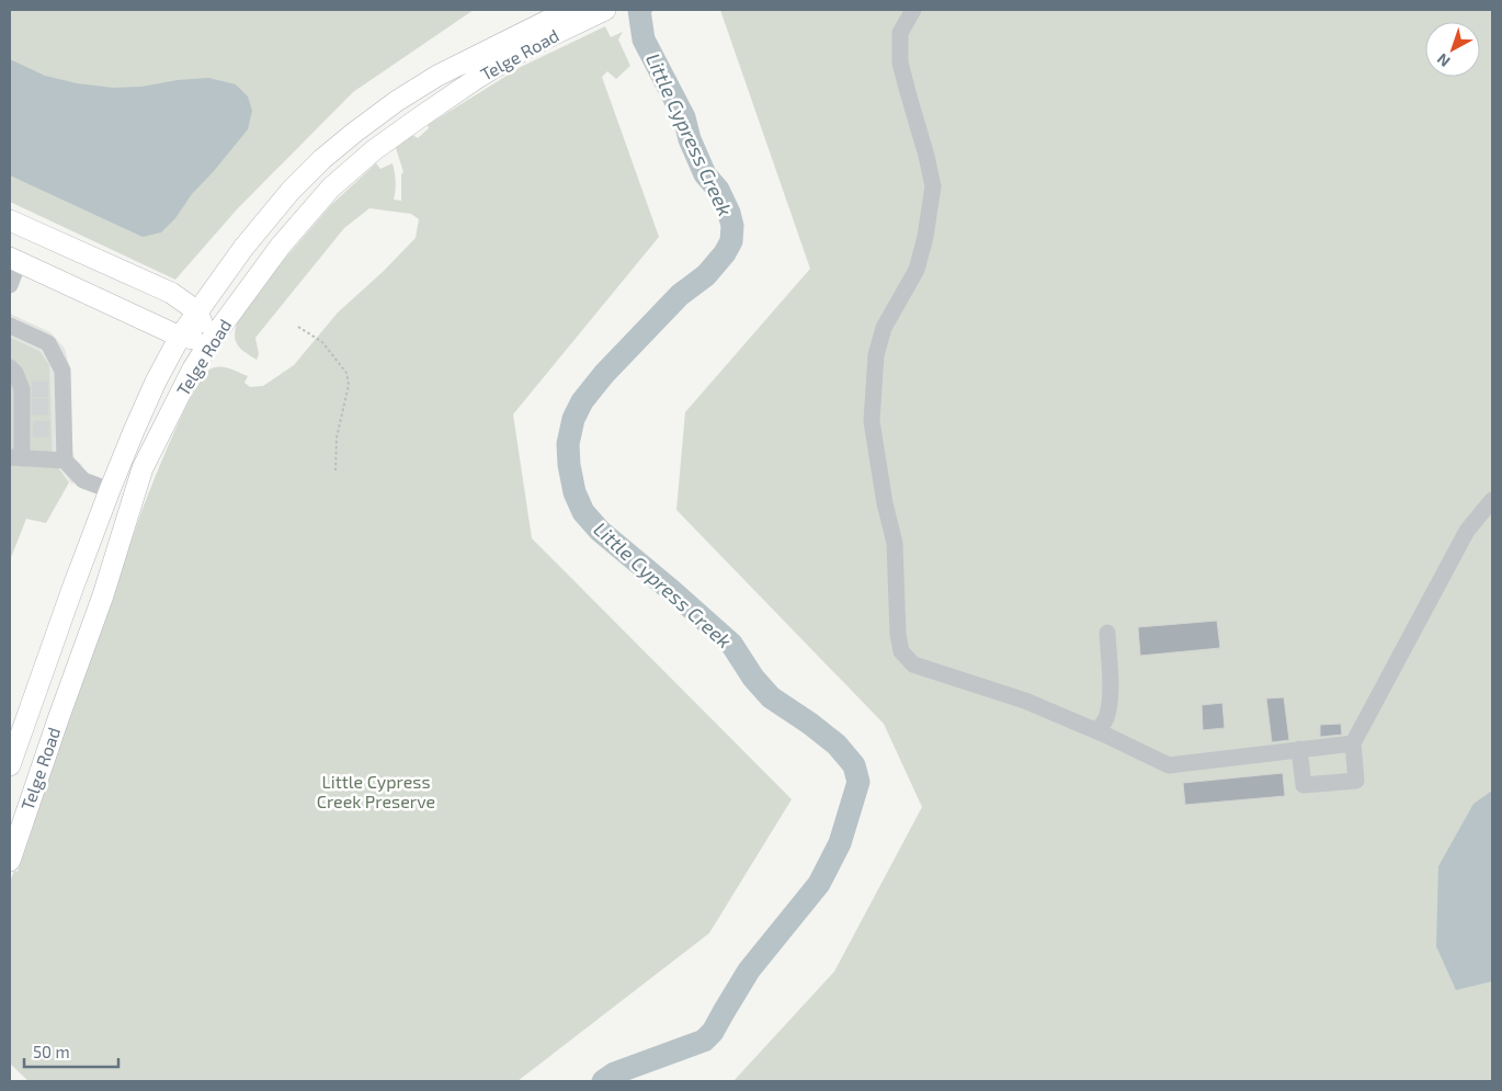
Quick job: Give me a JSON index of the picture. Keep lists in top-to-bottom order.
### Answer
{
  "streets": {
    "main road": ["Telge Road"]
  },
  "water": ["Little Cypress Creek"],
  "parks": ["Little Cypress Creek Preserve"],
  "scale_bar": "50 m",
  "north": "bottom left"
}
